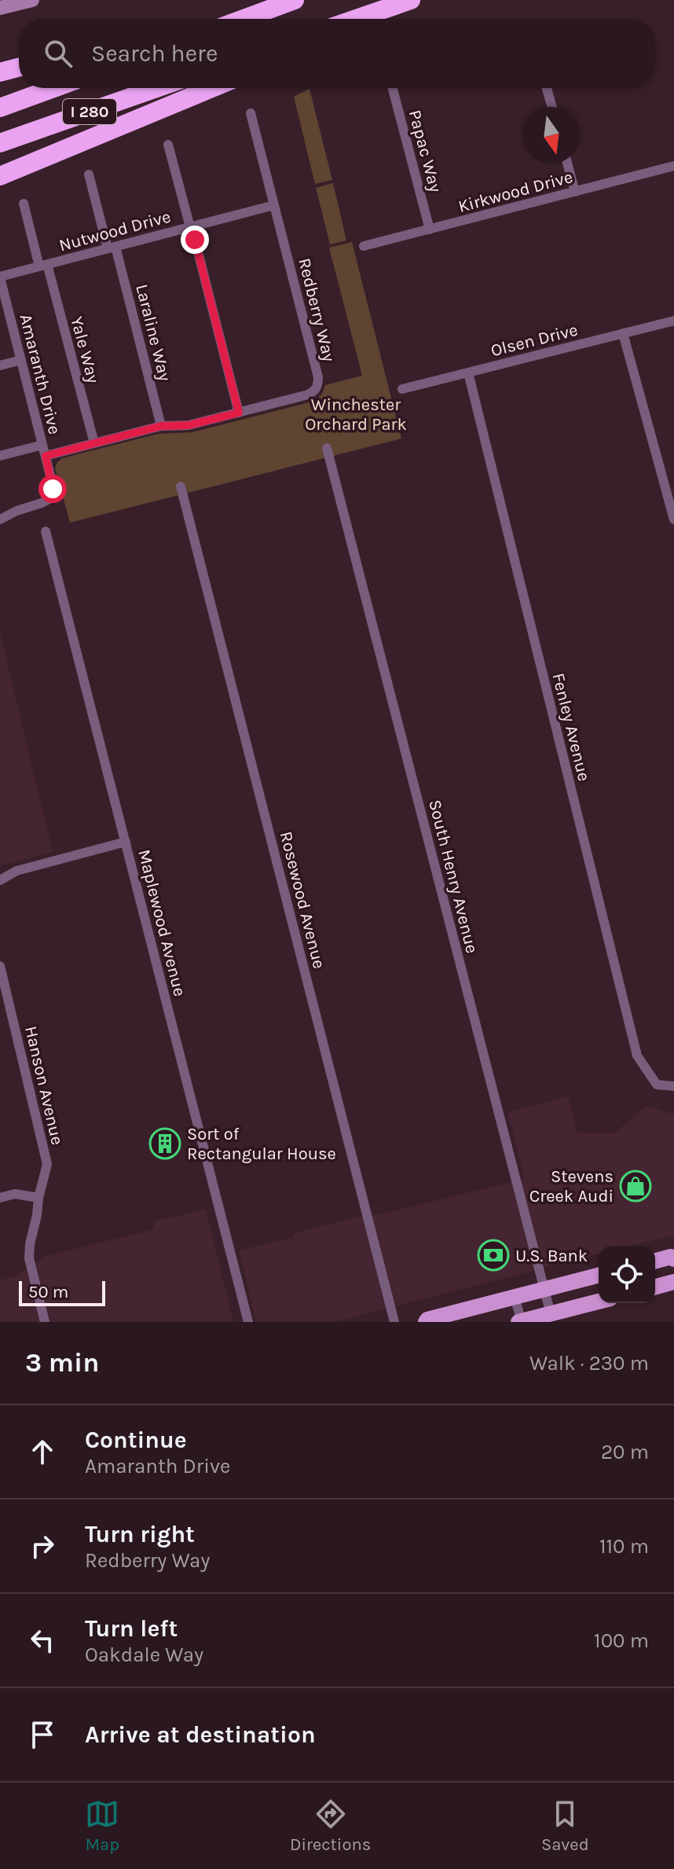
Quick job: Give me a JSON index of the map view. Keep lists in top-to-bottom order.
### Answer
{
  "streets": {
    "highway": ["I 280"],
    "street": [
      "Papac Way",
      "Kirkwood Drive",
      "Nutwood Drive",
      "Redberry Way",
      "Laraline Way",
      "Olsen Drive",
      "Yale Way",
      "Amaranth Drive",
      "Fenley Avenue",
      "South Henry Avenue",
      "Rosewood Avenue",
      "Maplewood Avenue",
      "Hanson Avenue"
    ]
  },
  "crossings": [
    ["Papac Way", "Kirkwood Drive"],
    ["Nutwood Drive", "Redberry Way"],
    ["Nutwood Drive", "Laraline Way"],
    ["Nutwood Drive", "Yale Way"],
    ["Nutwood Drive", "Amaranth Drive"],
    ["Redberry Way", "Laraline Way"],
    ["Redberry Way", "Yale Way"],
    ["Redberry Way", "Amaranth Drive"],
    ["Olsen Drive", "Fenley Avenue"]
  ],
  "parks": ["Winchester Orchard Park"],
  "places": {
    "building": ["Sort of Rectangular House"],
    "shop": ["Stevens Creek Audi"],
    "bank": ["U.S. Bank"]
  },
  "scale_bar": "50 m",
  "north": "bottom",
  "page": {
    "search": "Search here",
    "scale": "50 m",
    "heading": ["3 min", "Walk · 230 m"],
    "list": [
      ["Continue", "Amaranth Drive", "20 m"],
      ["Turn right", "Redberry Way", "110 m"],
      ["Turn left", "Oakdale Way", "100 m"],
      "Arrive at destination"
    ],
    "nav": ["Map", "Directions", "Saved"]
  }
}
